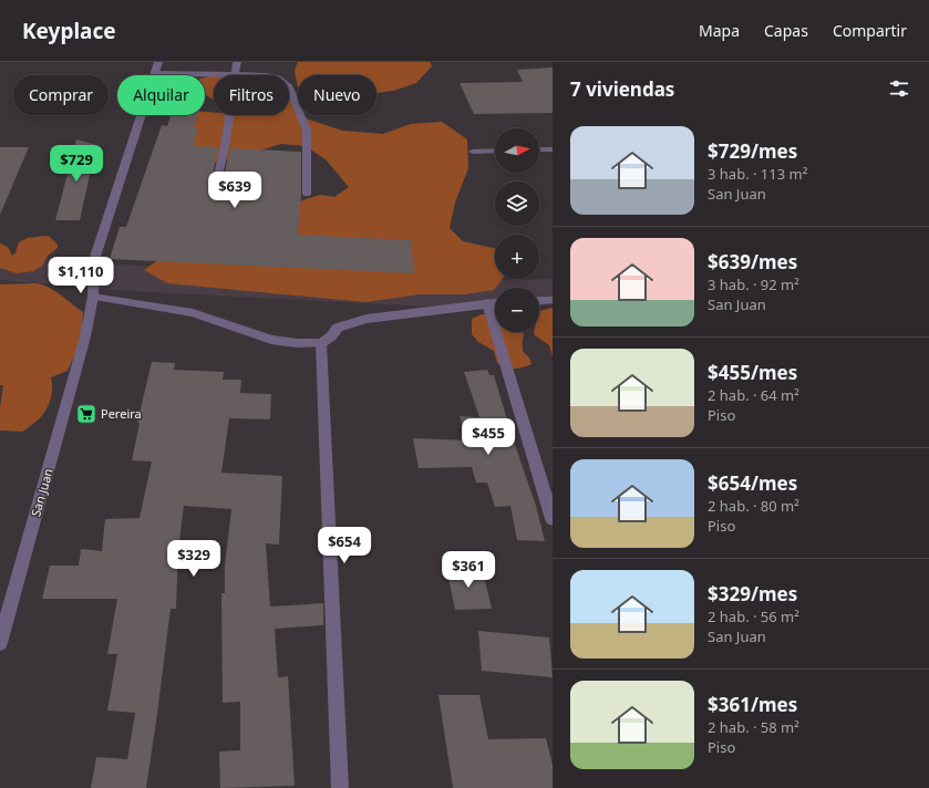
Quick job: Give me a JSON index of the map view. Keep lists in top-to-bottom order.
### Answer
{
  "streets": {
    "street": ["San Juan"]
  },
  "places": {
    "supermarket": ["Pereira"]
  },
  "north": "right",
  "page": {
    "header": "Keyplace",
    "nav": ["Mapa", "Capas", "Compartir"],
    "heading": "7 viviendas",
    "chip": [
      "Comprar",
      "Alquilar",
      "Filtros",
      "Nuevo"
    ],
    "list": [
      {
        "name": "$729/mes",
        "note": "3 hab. · 113 m² · San Juan"
      },
      {
        "name": "$639/mes",
        "note": "3 hab. · 92 m² · San Juan"
      },
      {
        "name": "$455/mes",
        "note": "2 hab. · 64 m² · Piso"
      },
      {
        "name": "$654/mes",
        "note": "2 hab. · 80 m² · Piso"
      },
      {
        "name": "$329/mes",
        "note": "2 hab. · 56 m² · San Juan"
      },
      {
        "name": "$361/mes",
        "note": "2 hab. · 58 m² · Piso"
      }
    ],
    "map_buttons": ["+", "−"],
    "price": [
      "$729",
      "$639",
      "$1,110",
      "$455",
      "$654",
      "$329",
      "$361"
    ]
  }
}
